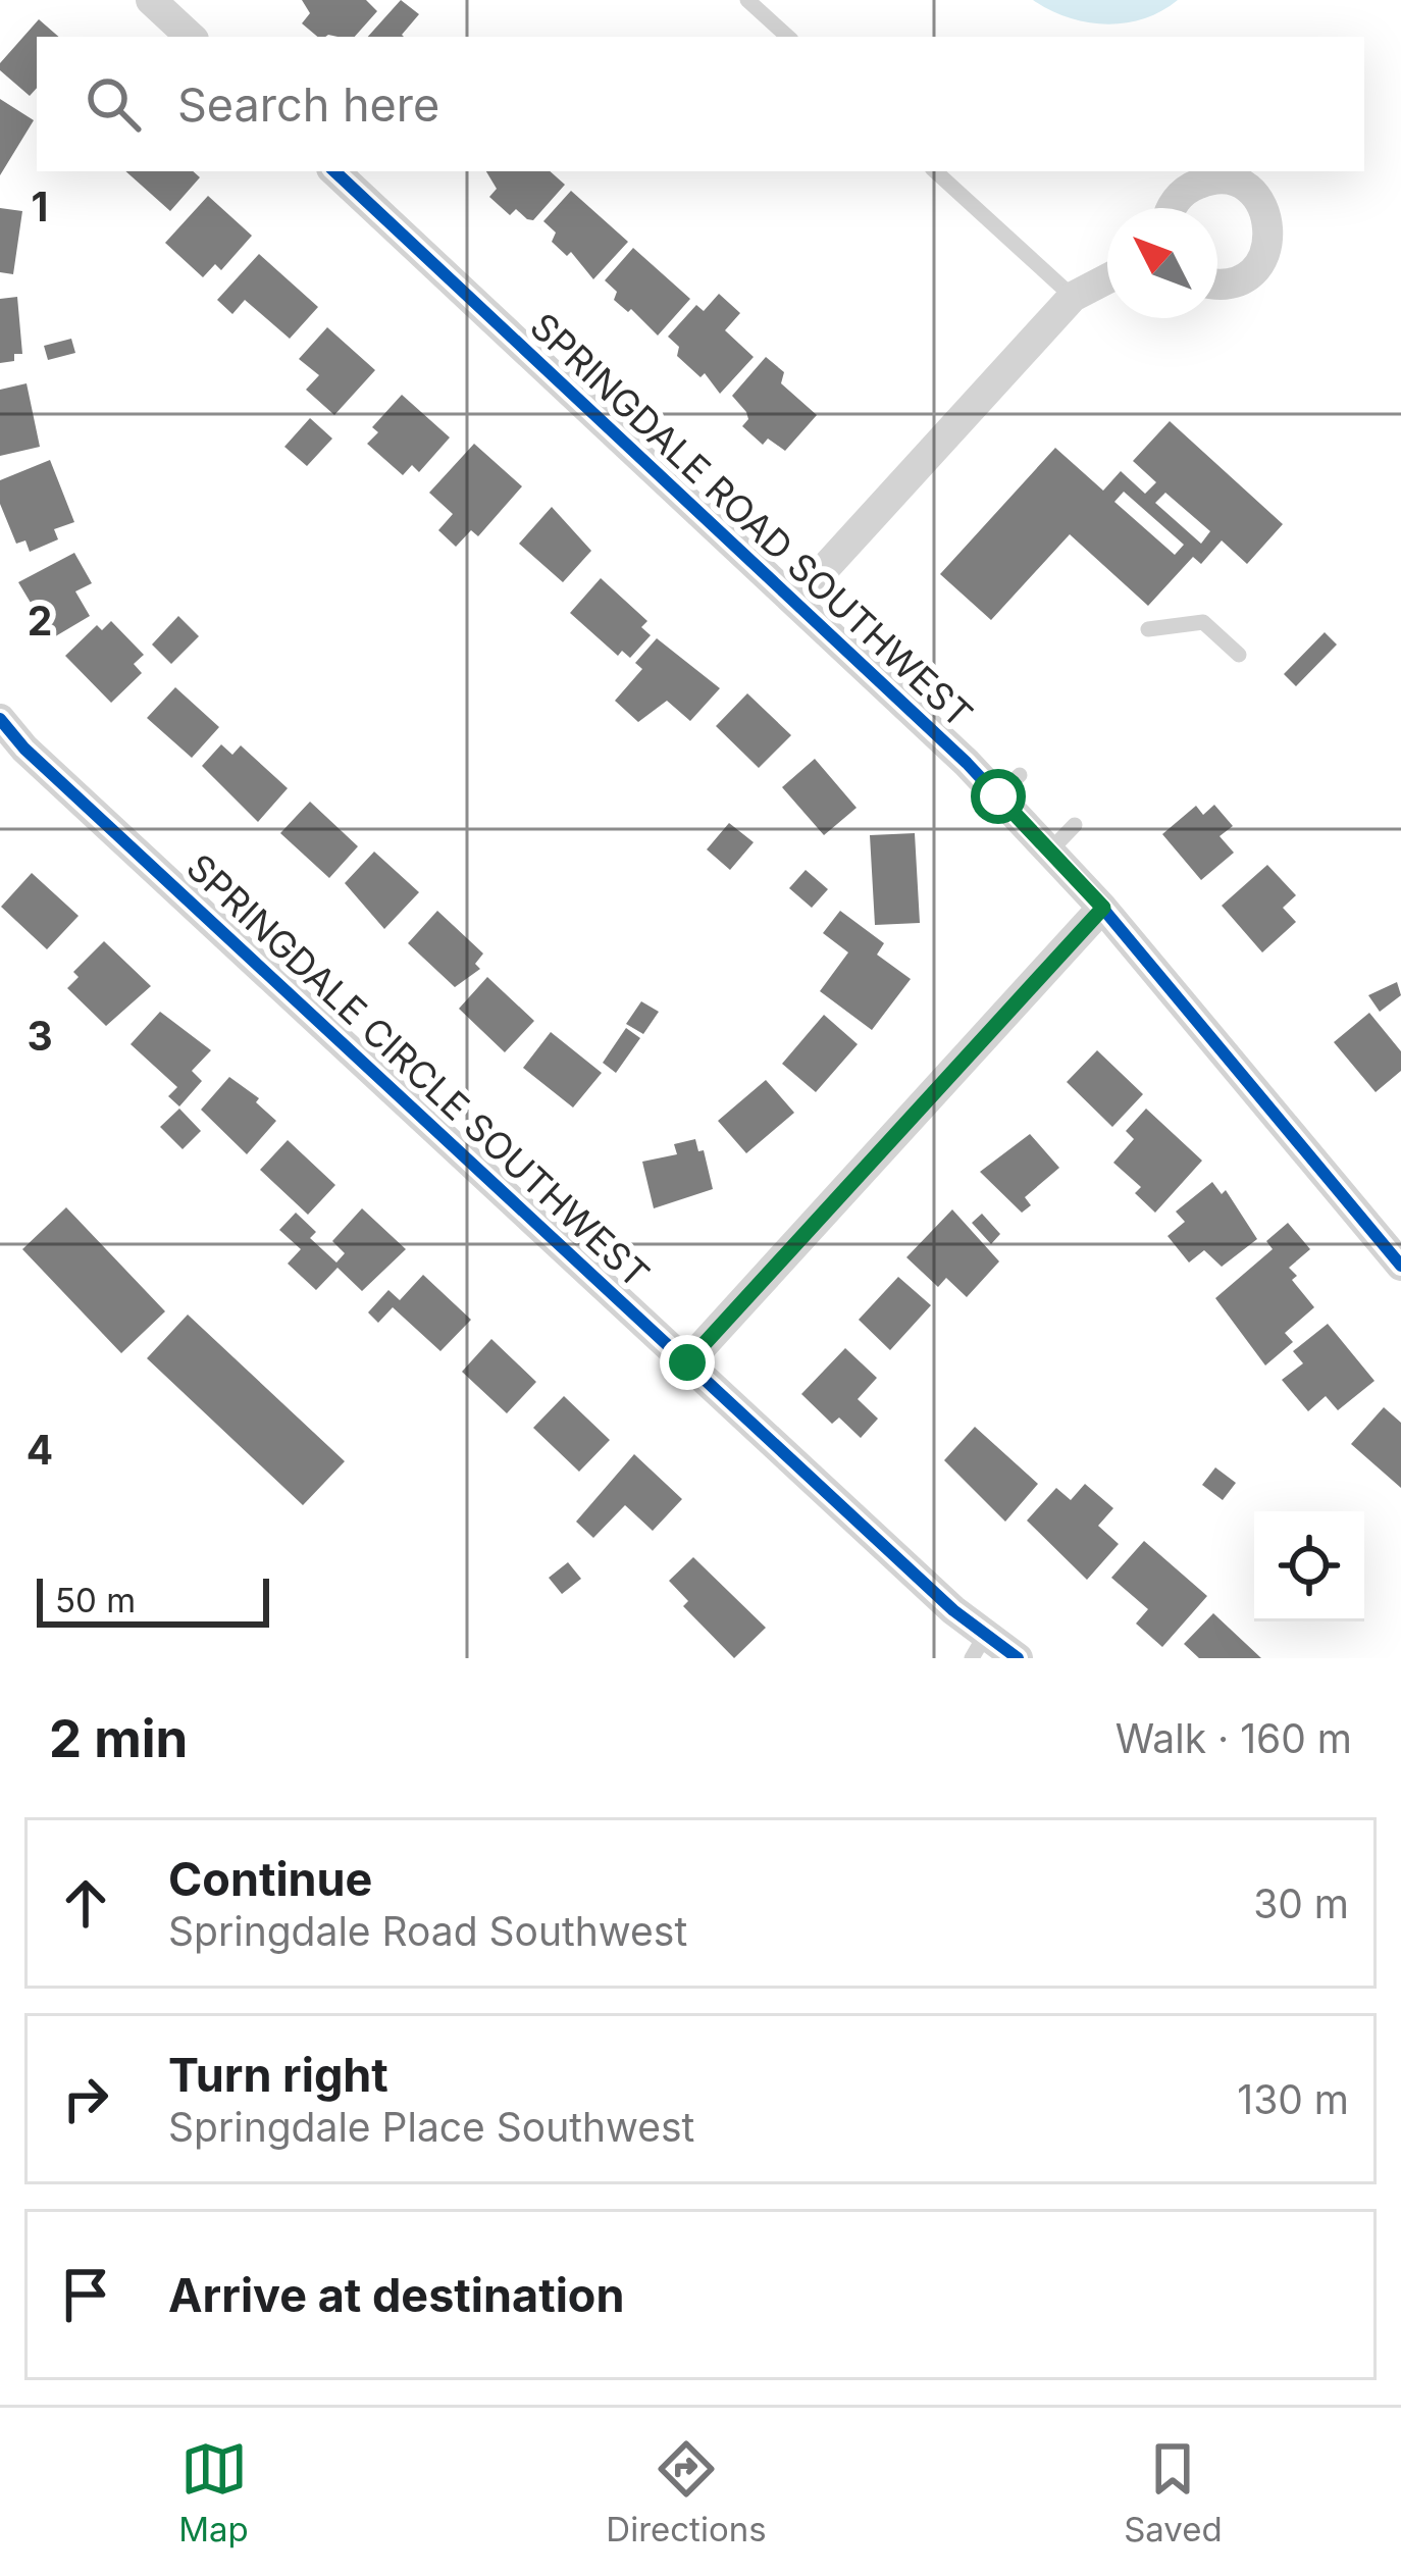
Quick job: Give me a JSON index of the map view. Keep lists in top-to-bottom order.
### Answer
{
  "streets": {
    "street": ["SPRINGDALE ROAD SOUTHWEST", "SPRINGDALE CIRCLE SOUTHWEST"]
  },
  "scale_bar": "50 m",
  "north": "top left",
  "page": {
    "search": "Search here",
    "scale": "50 m",
    "heading": ["2 min", "Walk · 160 m"],
    "list": [
      ["Continue", "Springdale Road Southwest", "30 m"],
      ["Turn right", "Springdale Place Southwest", "130 m"],
      "Arrive at destination"
    ],
    "nav": ["Map", "Directions", "Saved"]
  },
  "grid": {
    "rows": [
      "1",
      "2",
      "3",
      "4"
    ]
  }
}
